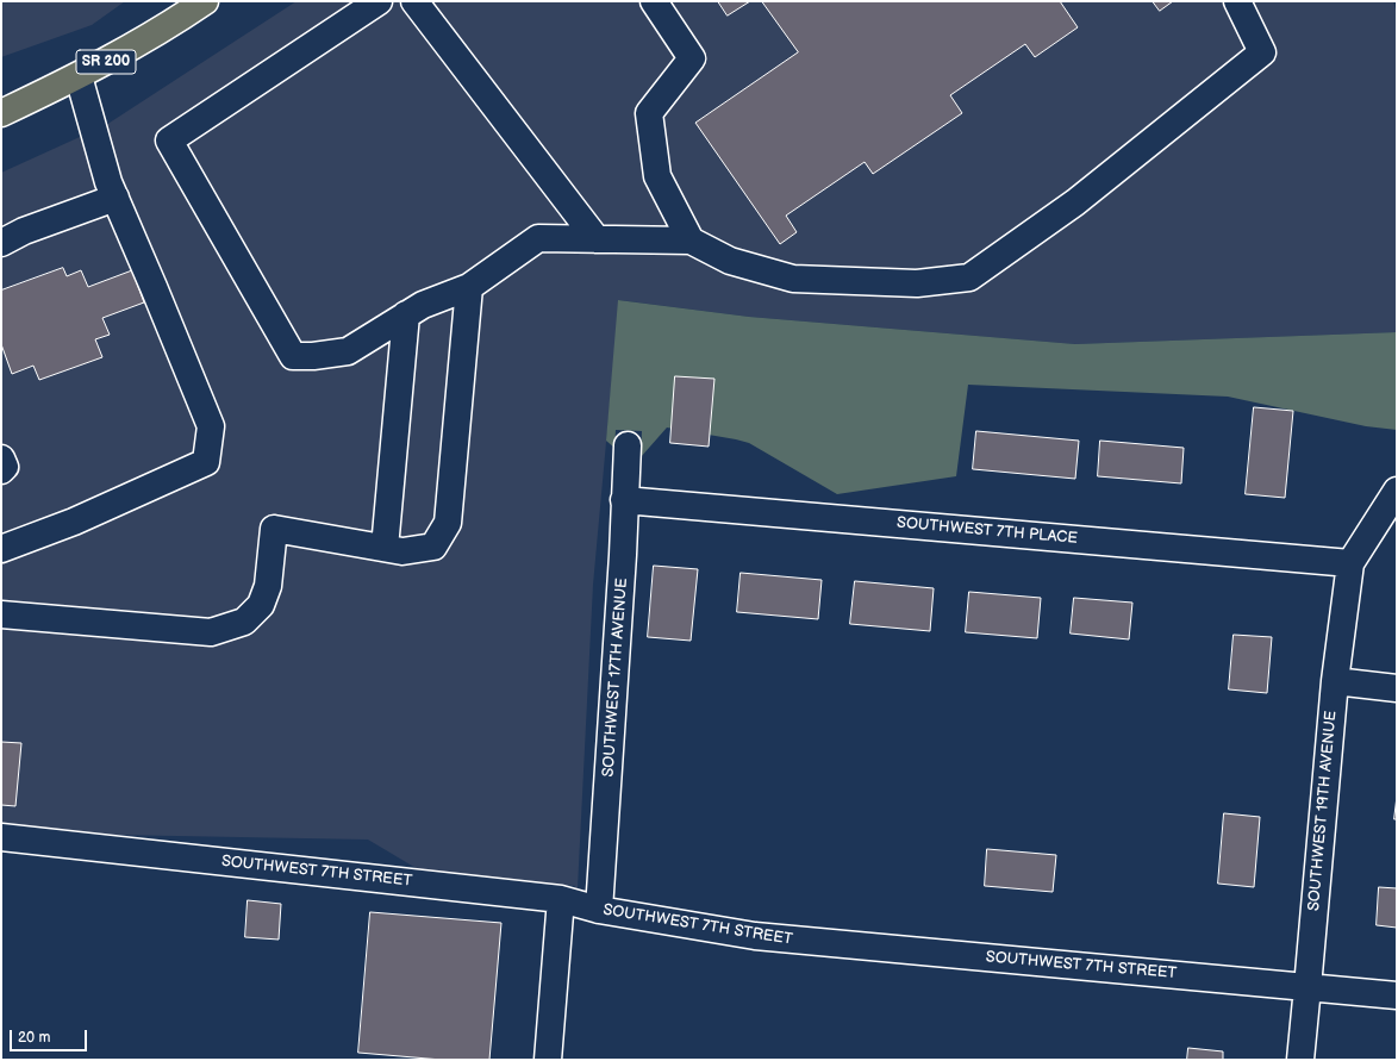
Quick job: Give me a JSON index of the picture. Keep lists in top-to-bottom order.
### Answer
{
  "streets": {
    "main road": ["SR 200"],
    "street": [
      "SOUTHWEST 7TH PLACE",
      "SOUTHWEST 17TH AVENUE",
      "SOUTHWEST 19TH AVENUE",
      "SOUTHWEST 7TH STREET"
    ]
  },
  "crossings": [
    ["SOUTHWEST 7TH PLACE", "SOUTHWEST 17TH AVENUE"],
    ["SOUTHWEST 7TH PLACE", "SOUTHWEST 19TH AVENUE"],
    ["SOUTHWEST 17TH AVENUE", "SOUTHWEST 7TH STREET"],
    ["SOUTHWEST 19TH AVENUE", "SOUTHWEST 7TH STREET"]
  ],
  "scale_bar": "20 m"
}
